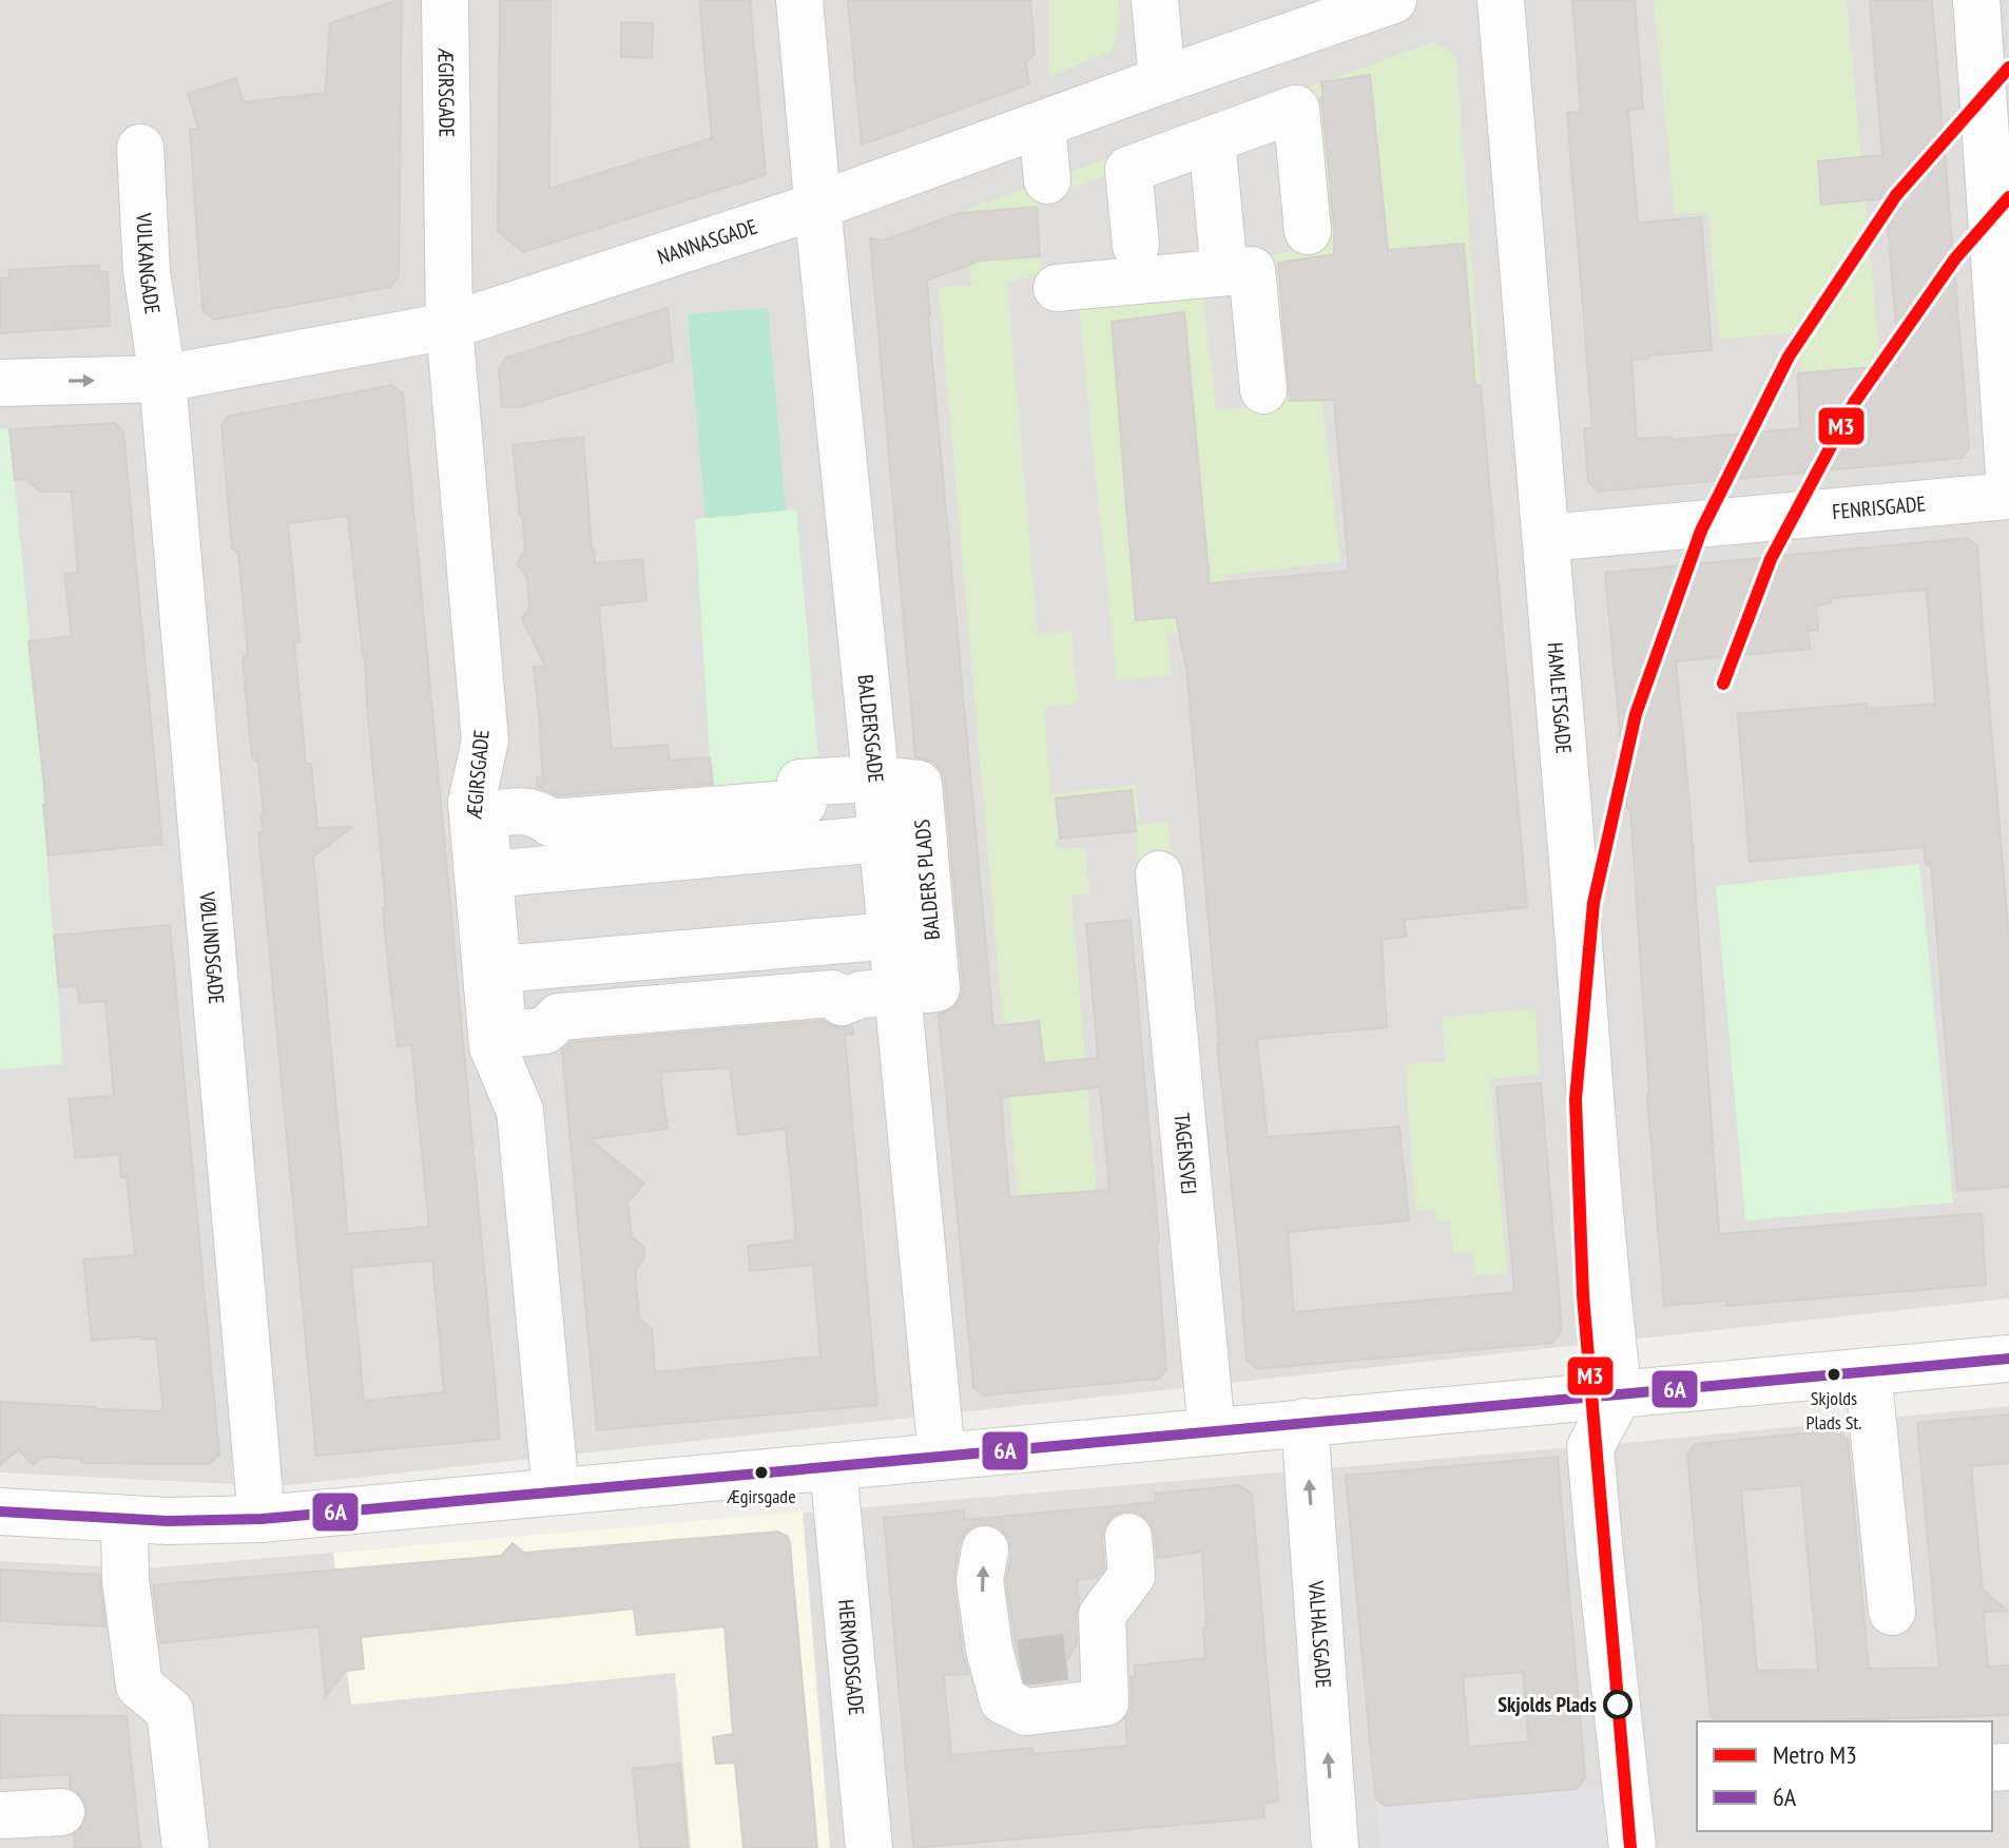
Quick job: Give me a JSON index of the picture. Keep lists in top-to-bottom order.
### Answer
{
  "streets": {
    "street": [
      "ÆGIRSGADE",
      "NANNASGADE",
      "VULKANGADE",
      "FENRISGADE",
      "HAMLETSGADE",
      "BALDERSGADE",
      "BALDERS PLADS",
      "VØLUNDSGADE",
      "TAGENSVEJ",
      "VALHALSGADE",
      "HERMODSGADE"
    ]
  },
  "crossings": [
    ["ÆGIRSGADE", "NANNASGADE"],
    ["ÆGIRSGADE", "BALDERS PLADS"],
    ["NANNASGADE", "VULKANGADE"],
    ["NANNASGADE", "BALDERSGADE"],
    ["NANNASGADE", "VØLUNDSGADE"],
    ["VULKANGADE", "VØLUNDSGADE"],
    ["FENRISGADE", "HAMLETSGADE"],
    ["BALDERSGADE", "BALDERS PLADS"]
  ],
  "places": ["Skjolds Plads St.", "Ægirsgade", "Skjolds Plads"],
  "lines": ["metro line M3", "transit line 6A"],
  "legend": ["Metro M3", "6A"]
}
